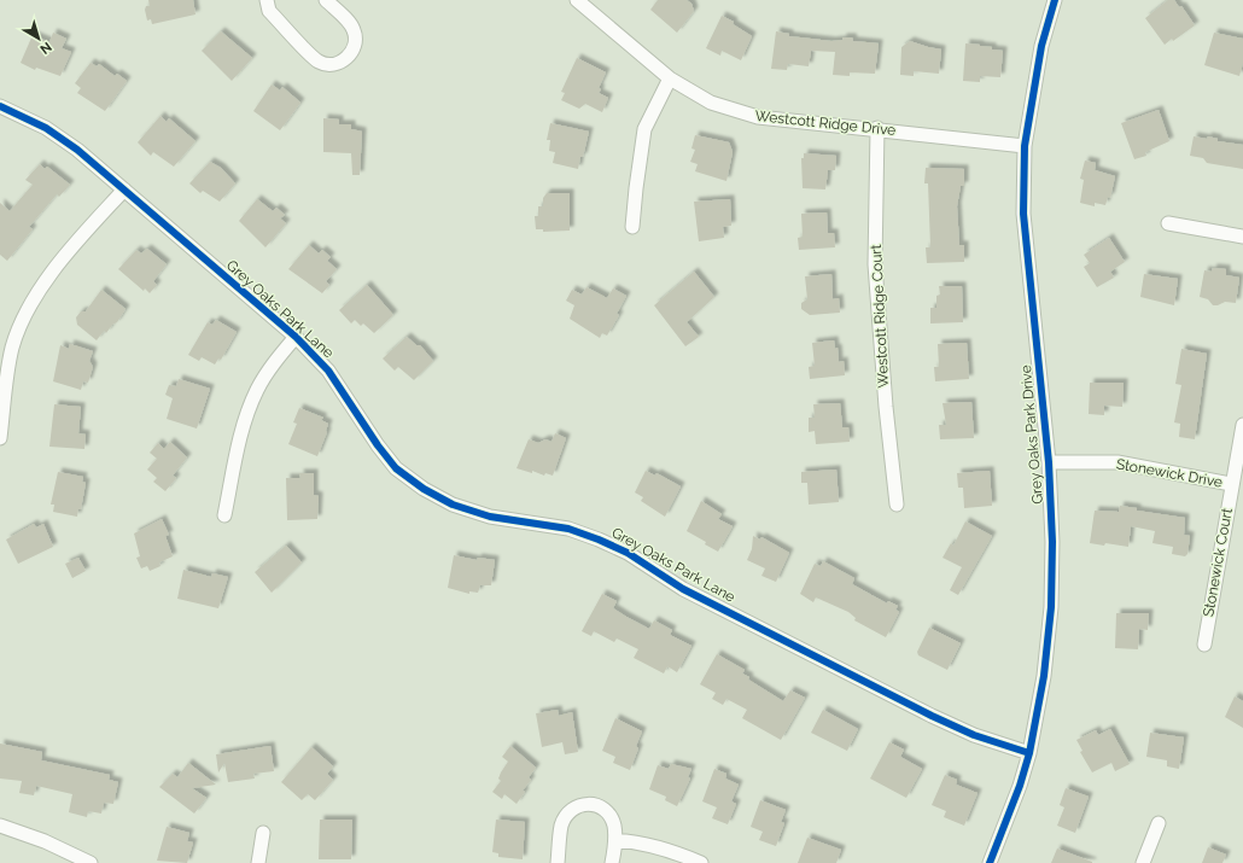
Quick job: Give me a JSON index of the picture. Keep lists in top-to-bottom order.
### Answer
{
  "streets": {
    "street": [
      "Westcott Ridge Drive",
      "Grey Oaks Park Lane",
      "Westcott Ridge Court",
      "Grey Oaks Park Drive",
      "Stonewick Drive",
      "Stonewick Court"
    ]
  },
  "crossings": [
    ["Westcott Ridge Drive", "Westcott Ridge Court"],
    ["Westcott Ridge Drive", "Grey Oaks Park Drive"],
    ["Grey Oaks Park Lane", "Grey Oaks Park Drive"],
    ["Grey Oaks Park Drive", "Stonewick Drive"],
    ["Stonewick Drive", "Stonewick Court"]
  ],
  "north": "bottom right"
}
